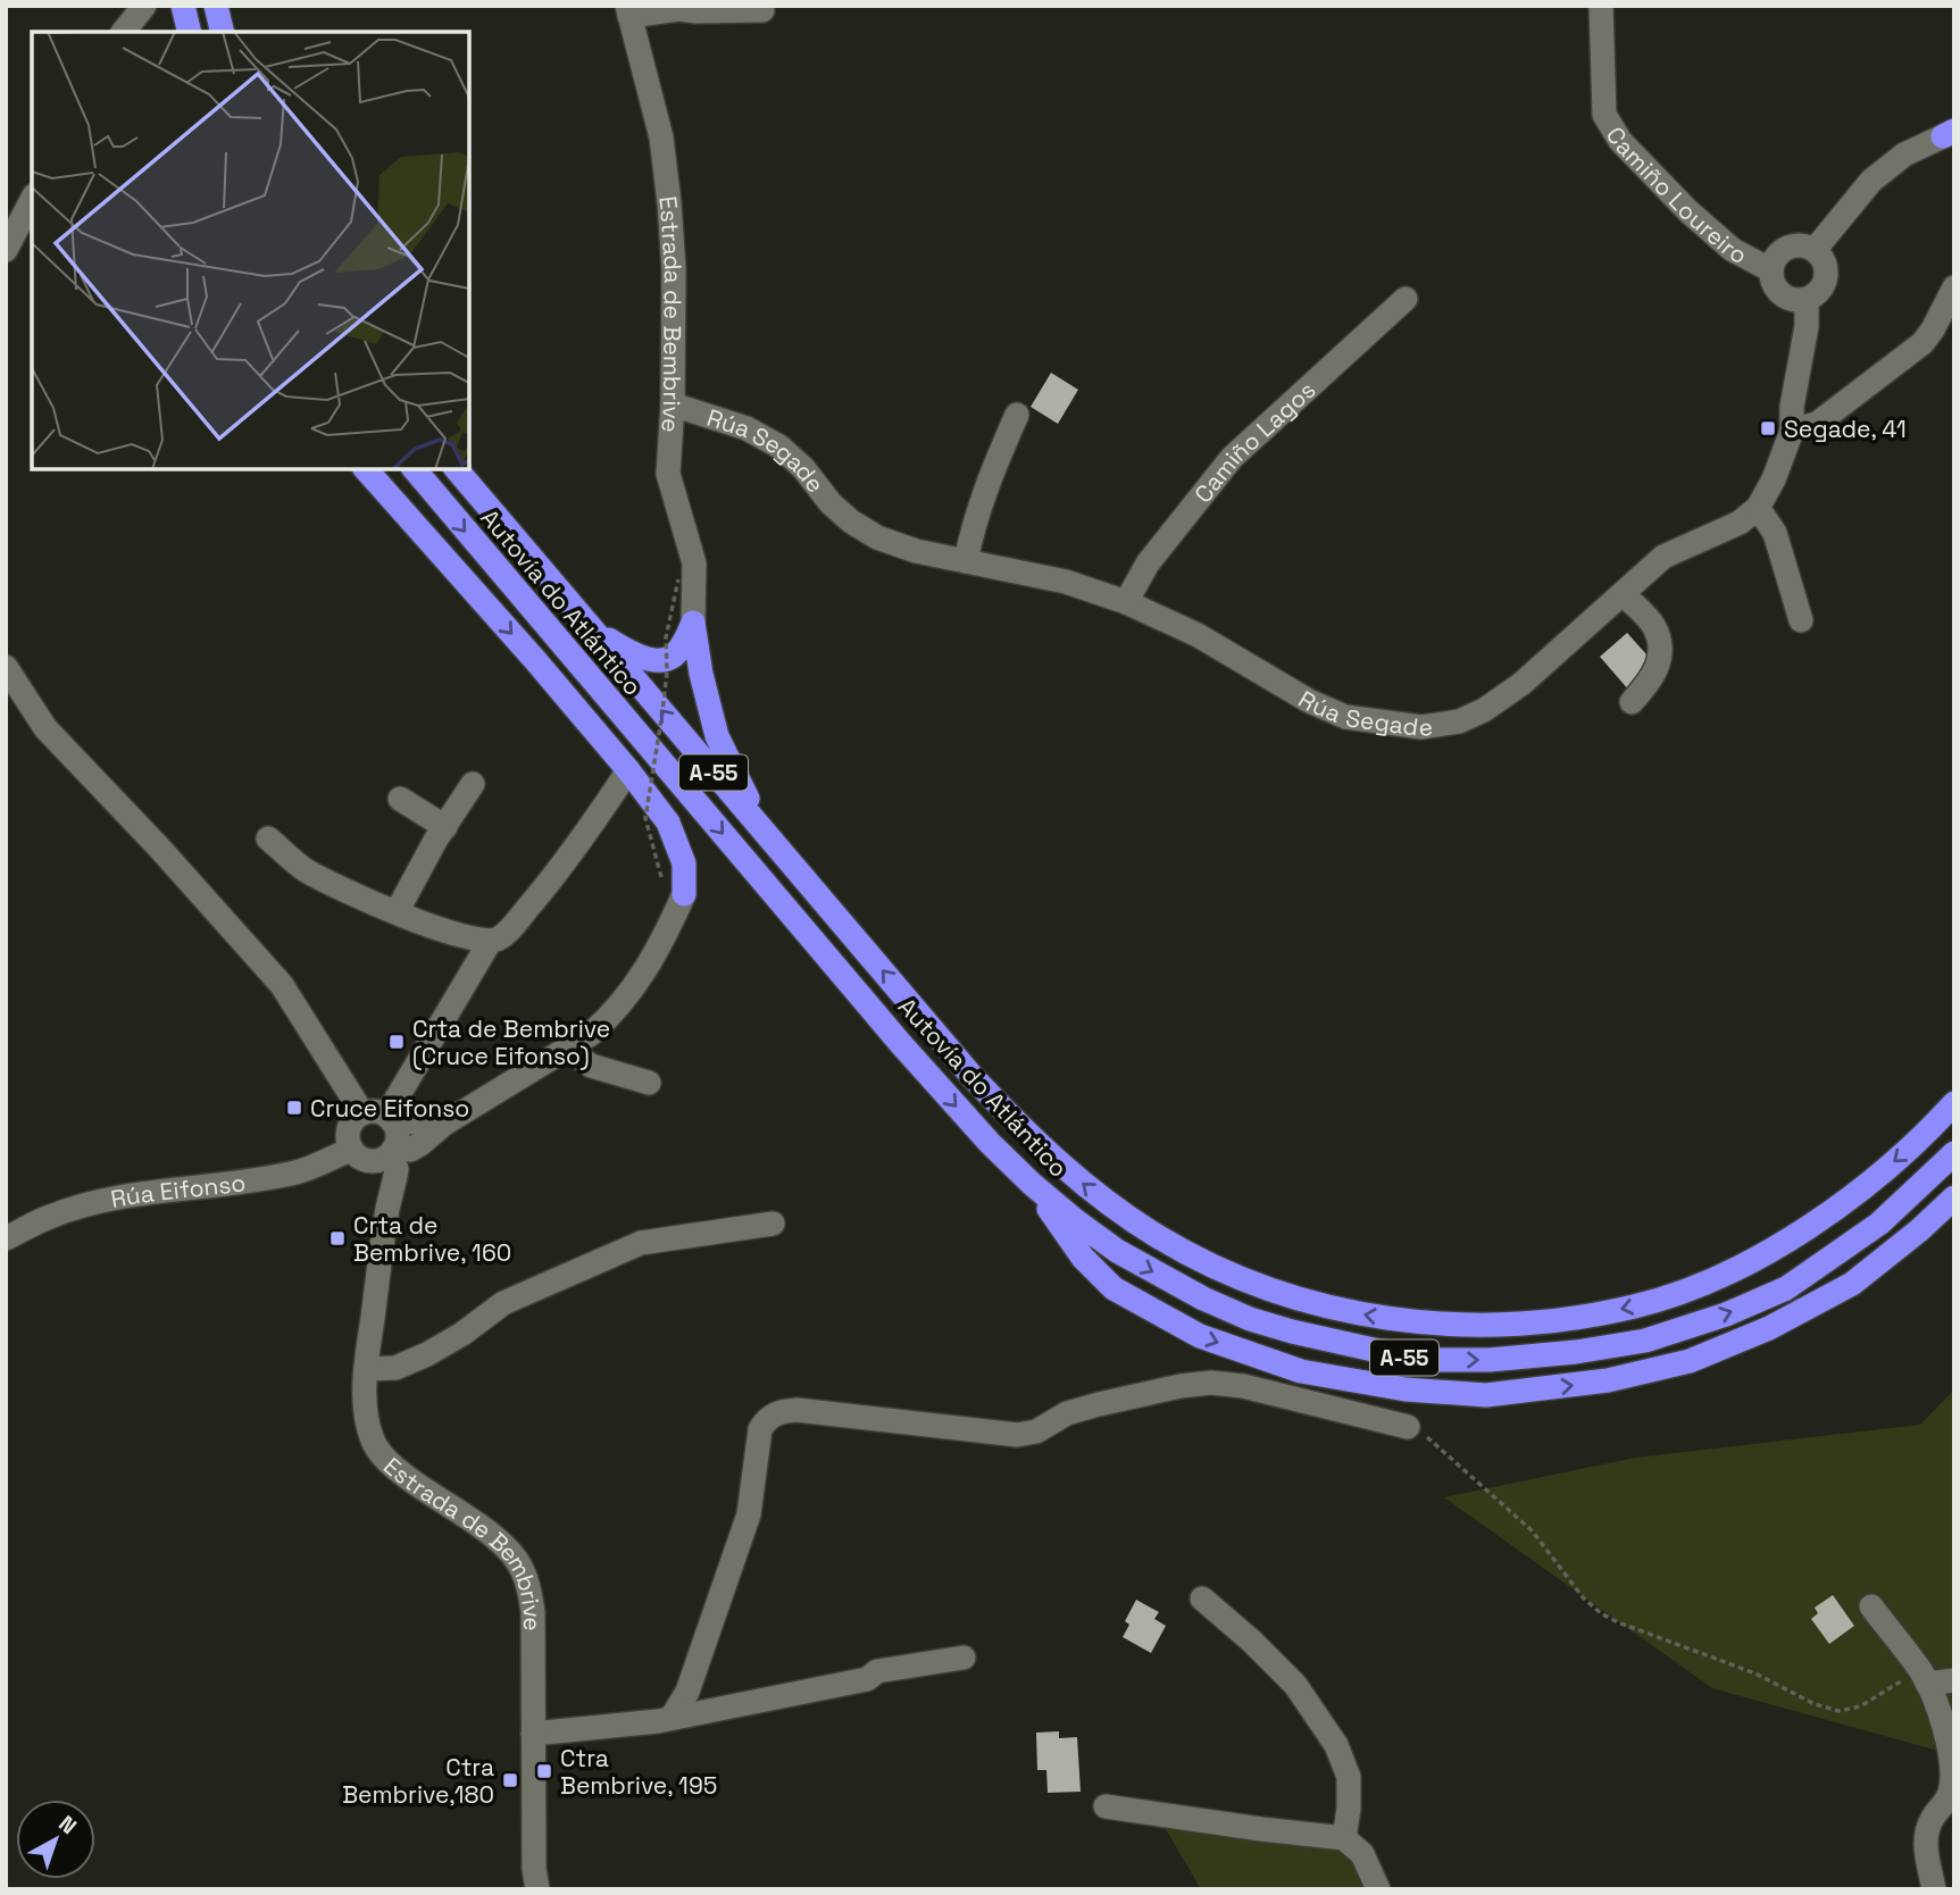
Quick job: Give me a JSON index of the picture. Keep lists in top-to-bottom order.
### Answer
{
  "streets": {
    "highway": ["Autovía do Atlántico", "A-55"],
    "street": [
      "Camiño Loureiro",
      "Estrada de Bembrive",
      "Camiño Lagos",
      "Rúa Segade",
      "Rúa Eifonso"
    ]
  },
  "crossings": [
    ["Camiño Loureiro", "Rúa Segade"],
    ["Estrada de Bembrive", "Rúa Segade"],
    ["Estrada de Bembrive", "Rúa Eifonso"],
    ["Camiño Lagos", "Rúa Segade"]
  ],
  "places": {
    "transit": [
      "Segade, 41",
      "Crta de Bembrive (Cruce Eifonso)",
      "Cruce Eifonso",
      "Crta de Bembrive, 160",
      "Ctra Bembrive, 195",
      "Ctra Bembrive,180"
    ]
  },
  "north": "top right"
}
